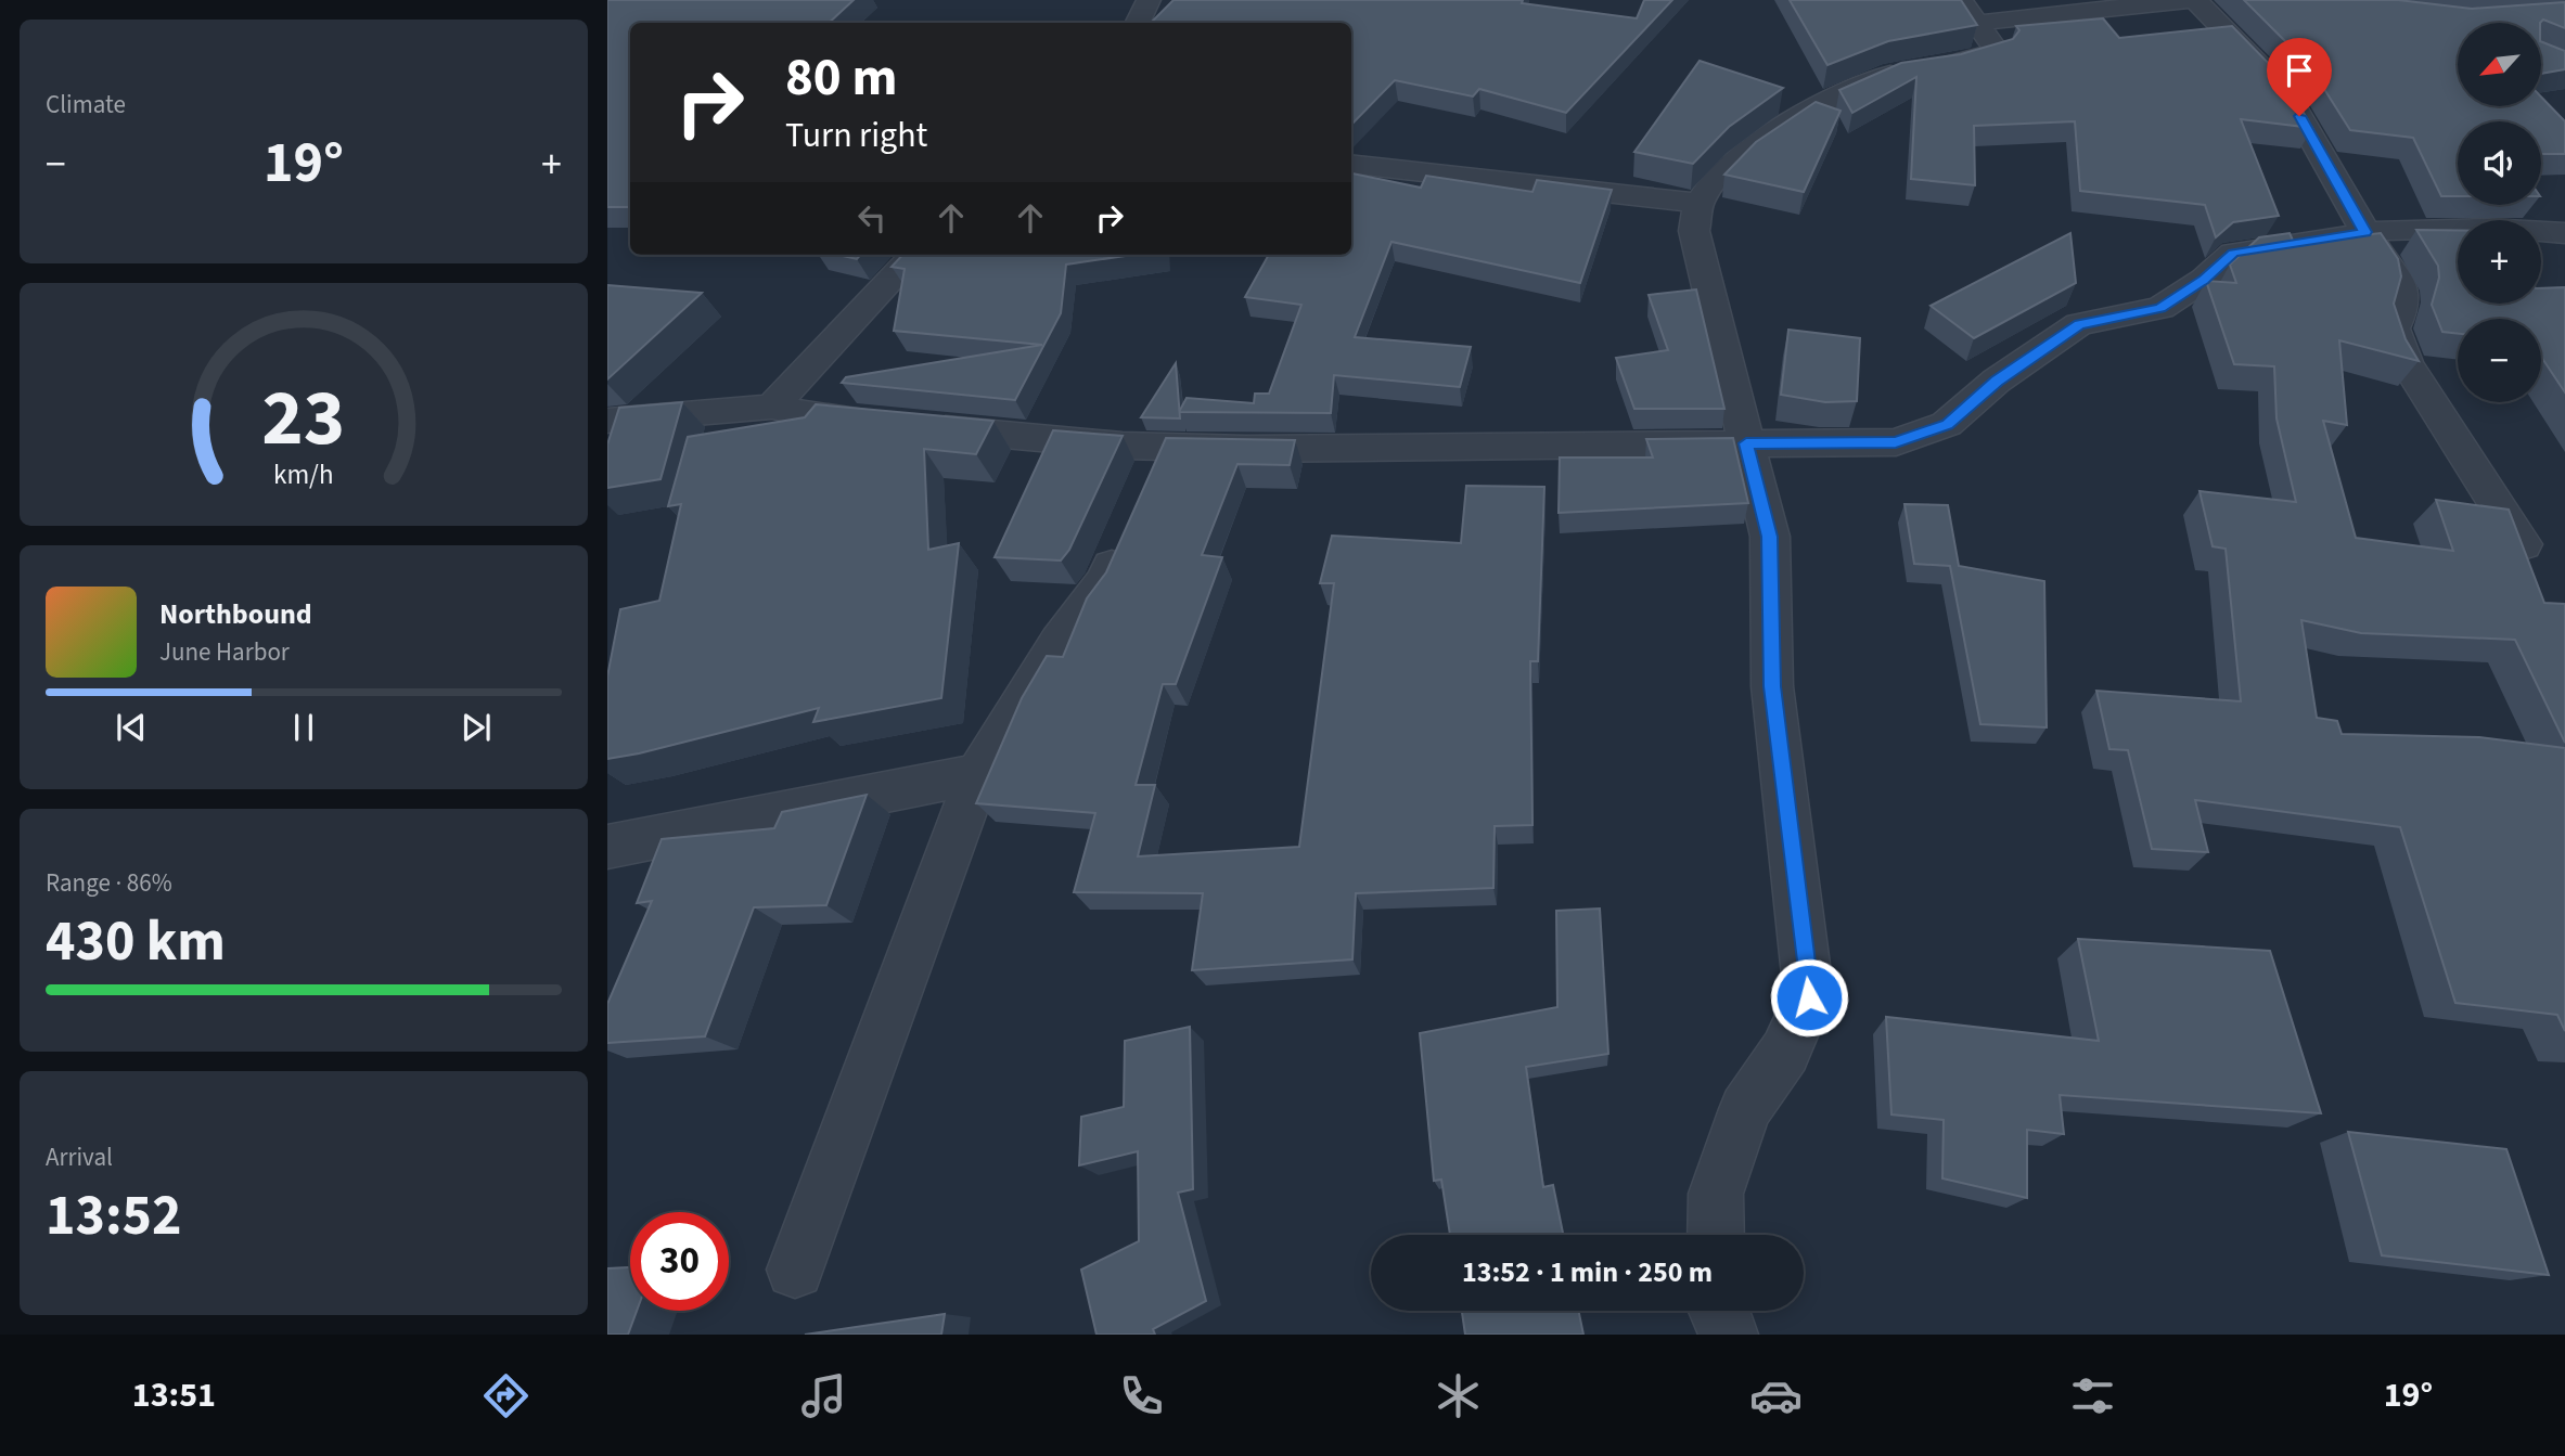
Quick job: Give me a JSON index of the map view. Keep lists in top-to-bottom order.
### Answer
{
  "north": "bottom left",
  "page": {
    "tile": [
      "Climate",
      ["Range · 86%", "430 km"],
      ["Arrival", "13:52"]
    ],
    "map_buttons": ["+", "−"],
    "turn": ["80 m", "Turn right"],
    "heat": ["−", "19°", "+"],
    "song": ["Northbound", "June Harbor"],
    "limit": "30",
    "trip": "13:52 · 1 min · 250 m",
    "tabs": ["13:51", "19°"],
    "gauge": ["23", "km/h"]
  }
}
